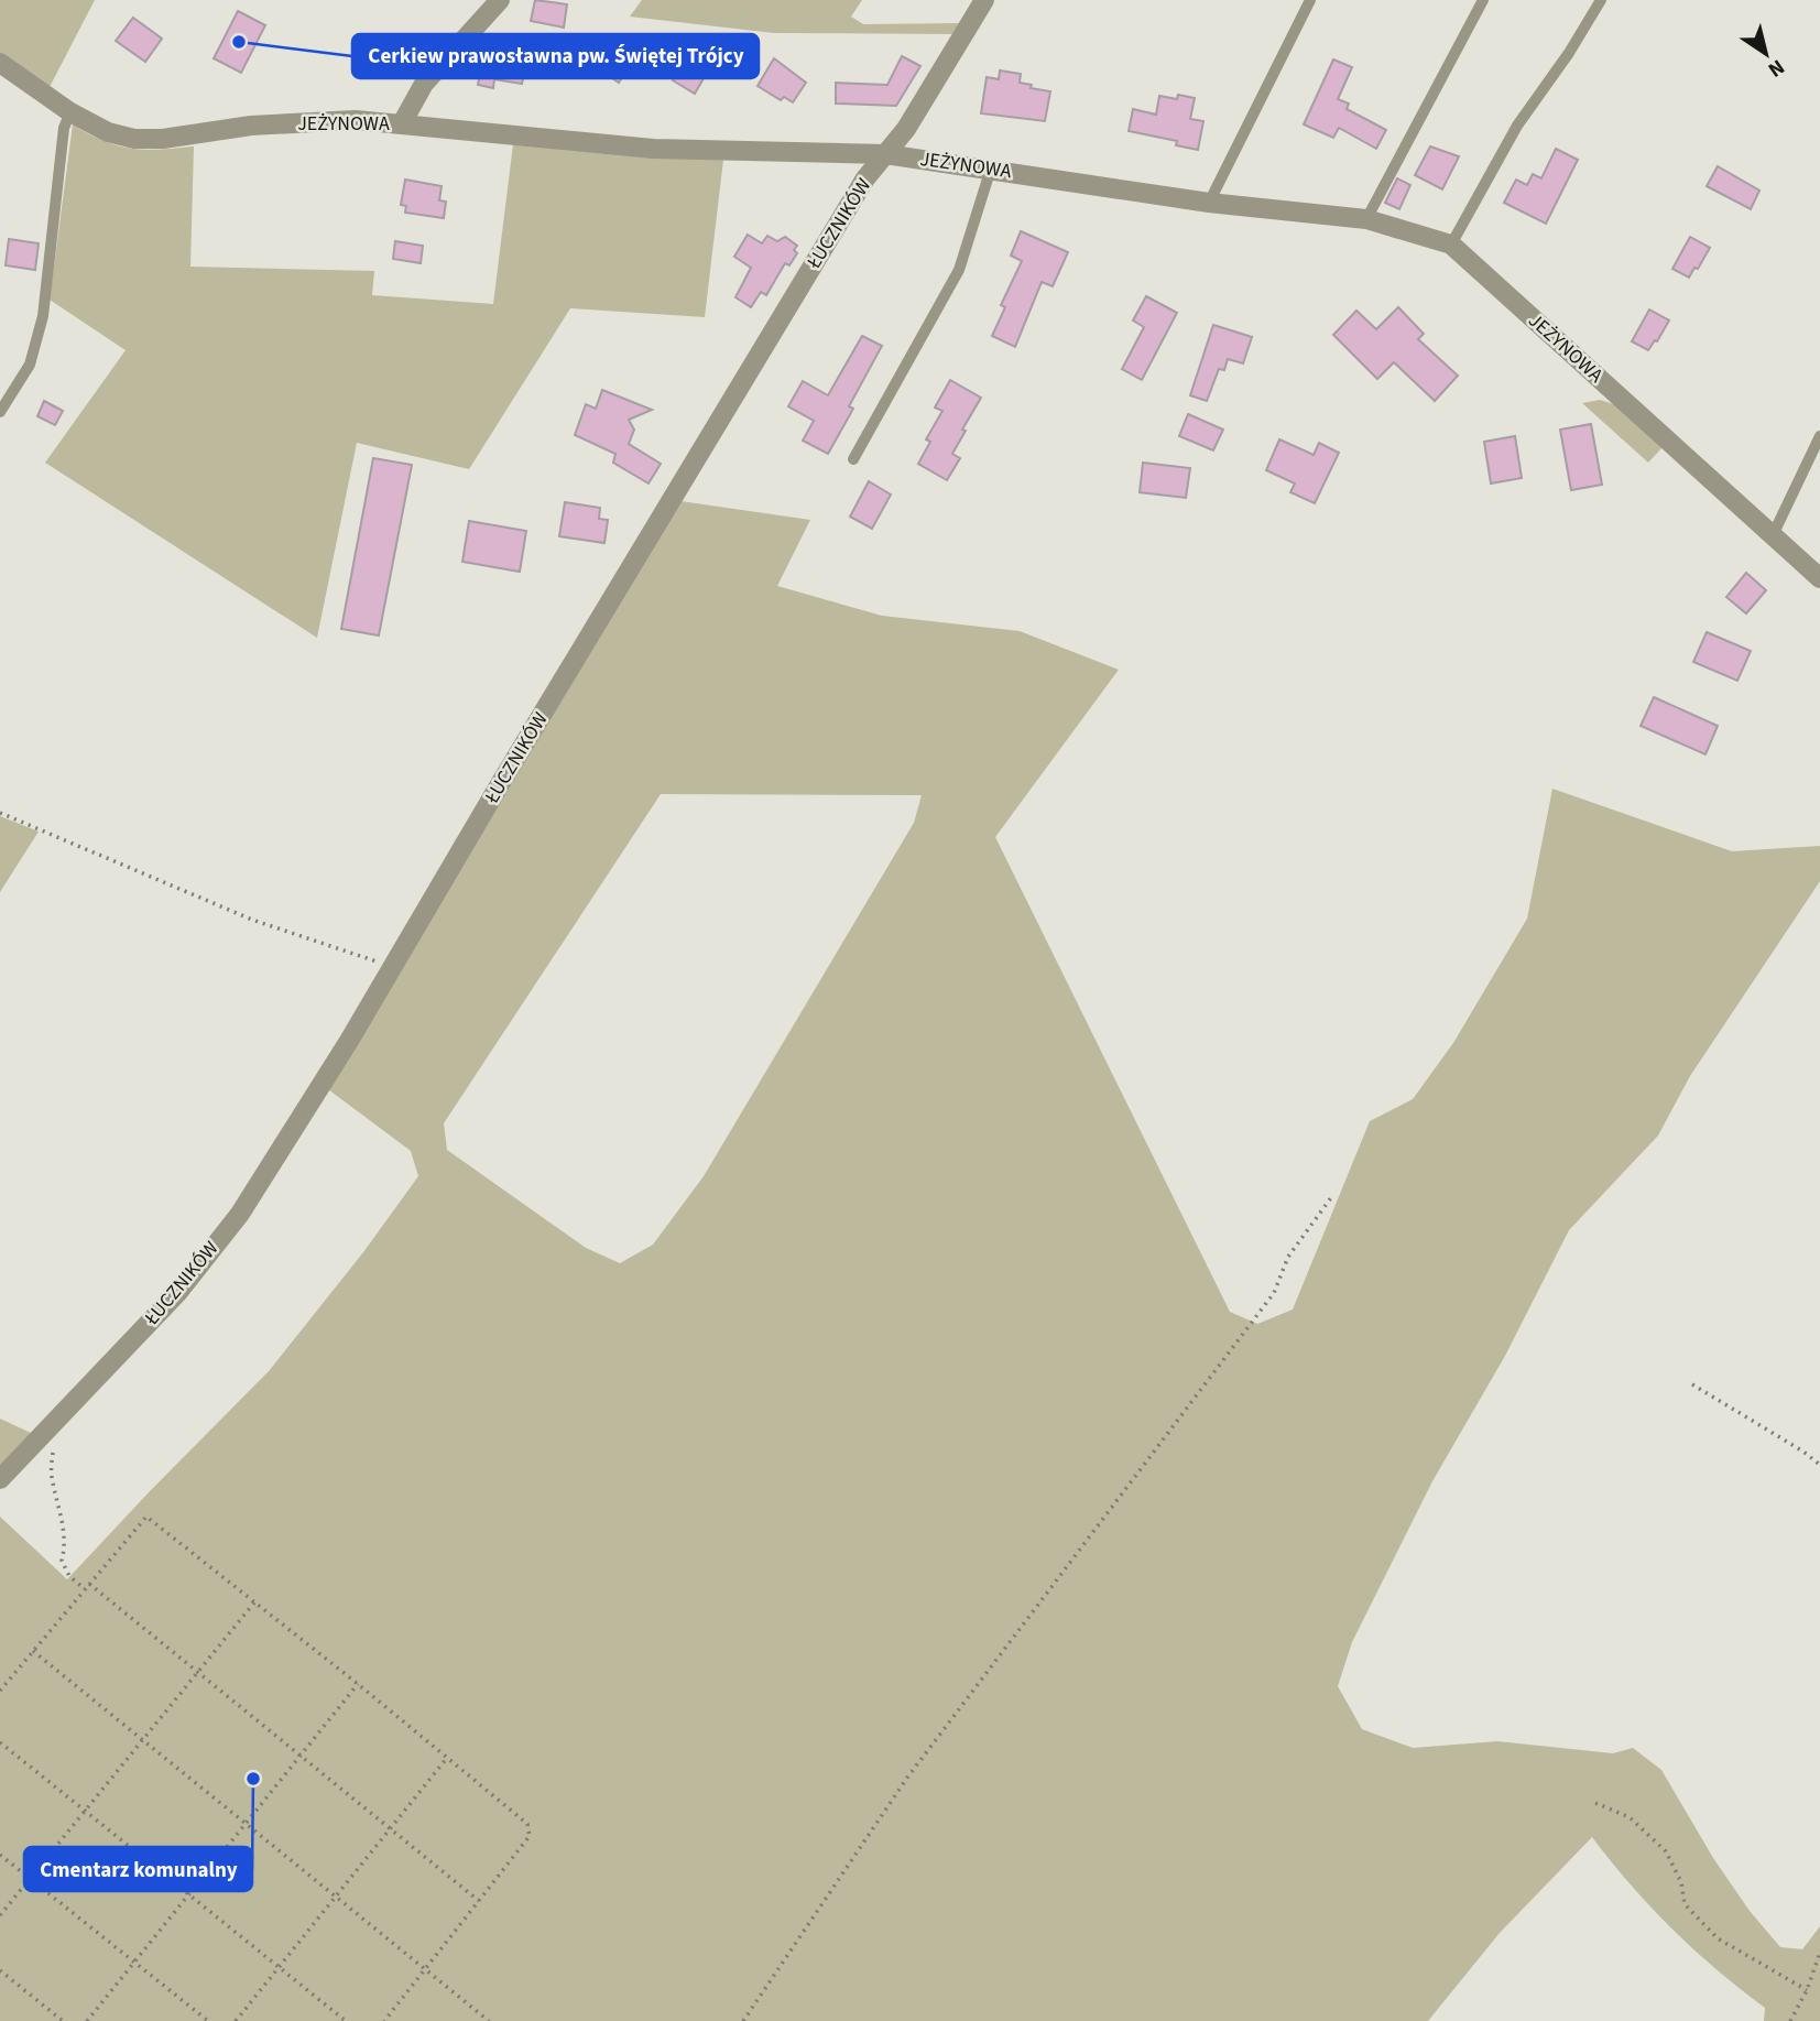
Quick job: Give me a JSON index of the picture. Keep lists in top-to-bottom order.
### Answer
{
  "streets": {
    "street": ["JEŻYNOWA", "ŁUCZNIKÓW"]
  },
  "crossings": [
    ["JEŻYNOWA", "ŁUCZNIKÓW"]
  ],
  "places": ["Cerkiew prawosławna pw. Świętej Trójcy", "Cmentarz komunalny"],
  "north": "bottom right"
}
